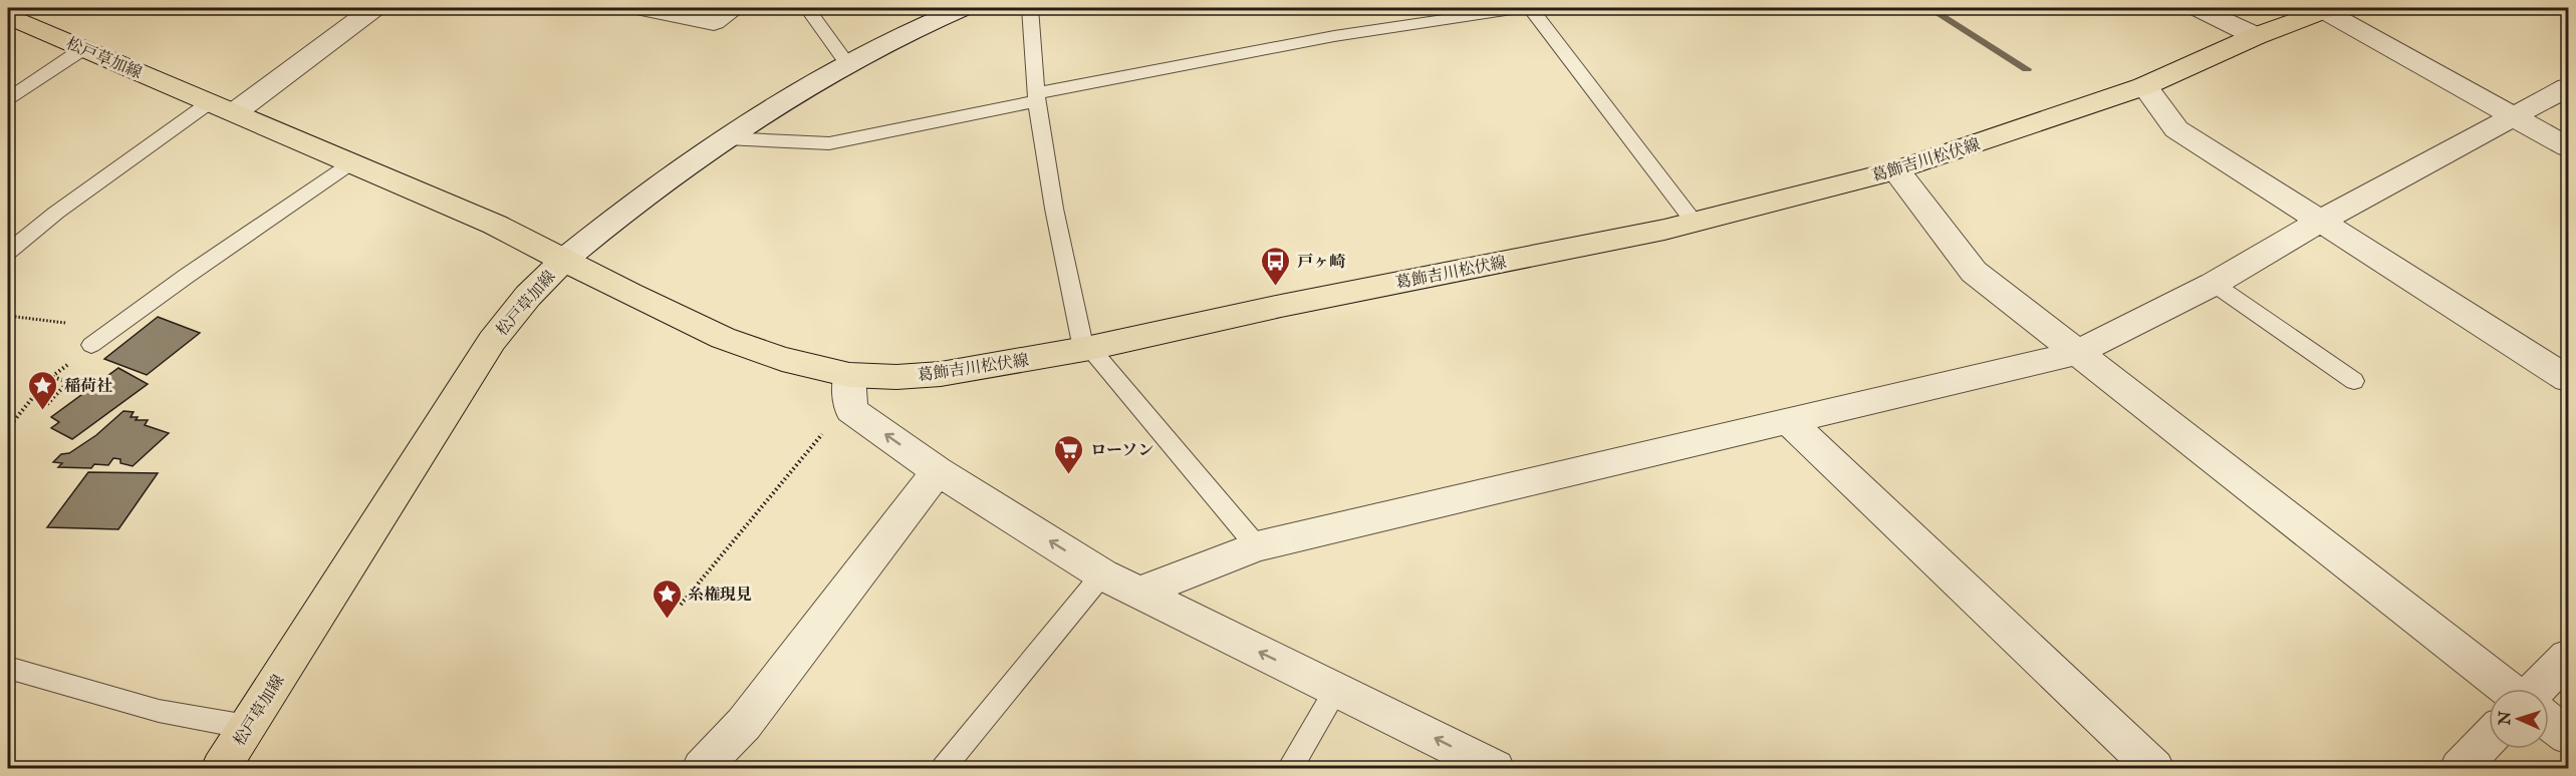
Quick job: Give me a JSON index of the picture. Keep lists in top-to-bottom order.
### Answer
{
  "streets": {
    "main road": ["松戸草加線", "葛飾吉川松伏線"]
  },
  "crossings": [
    ["松戸草加線", "葛飾吉川松伏線"]
  ],
  "places": {
    "bus stop": ["戸ヶ崎"],
    "place": ["稲荷社", "糸権現見"],
    "supermarket": ["ローソン"]
  },
  "north": "left"
}
